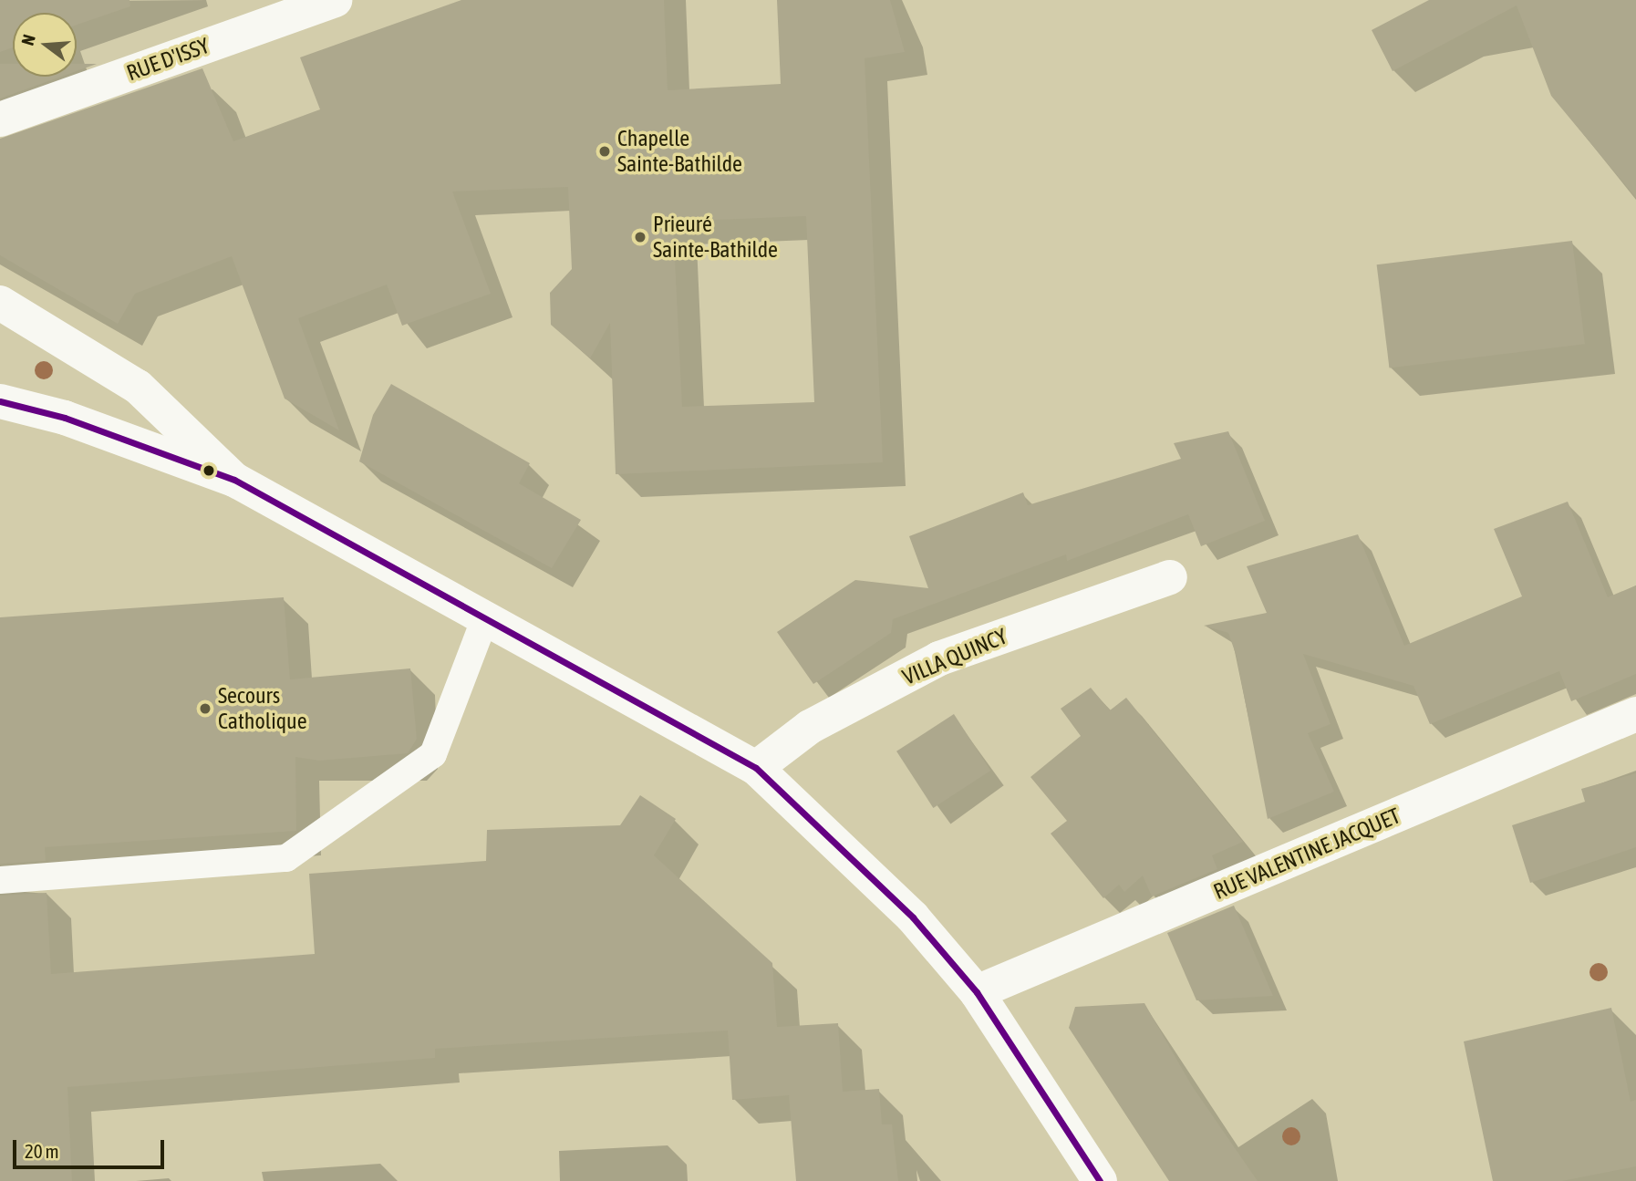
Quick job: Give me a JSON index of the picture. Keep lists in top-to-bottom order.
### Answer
{
  "streets": {
    "street": ["RUE D'ISSY", "VILLA QUINCY", "RUE VALENTINE JACQUET"]
  },
  "places": ["Chapelle Sainte-Bathilde", "Prieuré Sainte-Bathilde", "Secours Catholique"],
  "scale_bar": "20 m",
  "north": "left"
}
